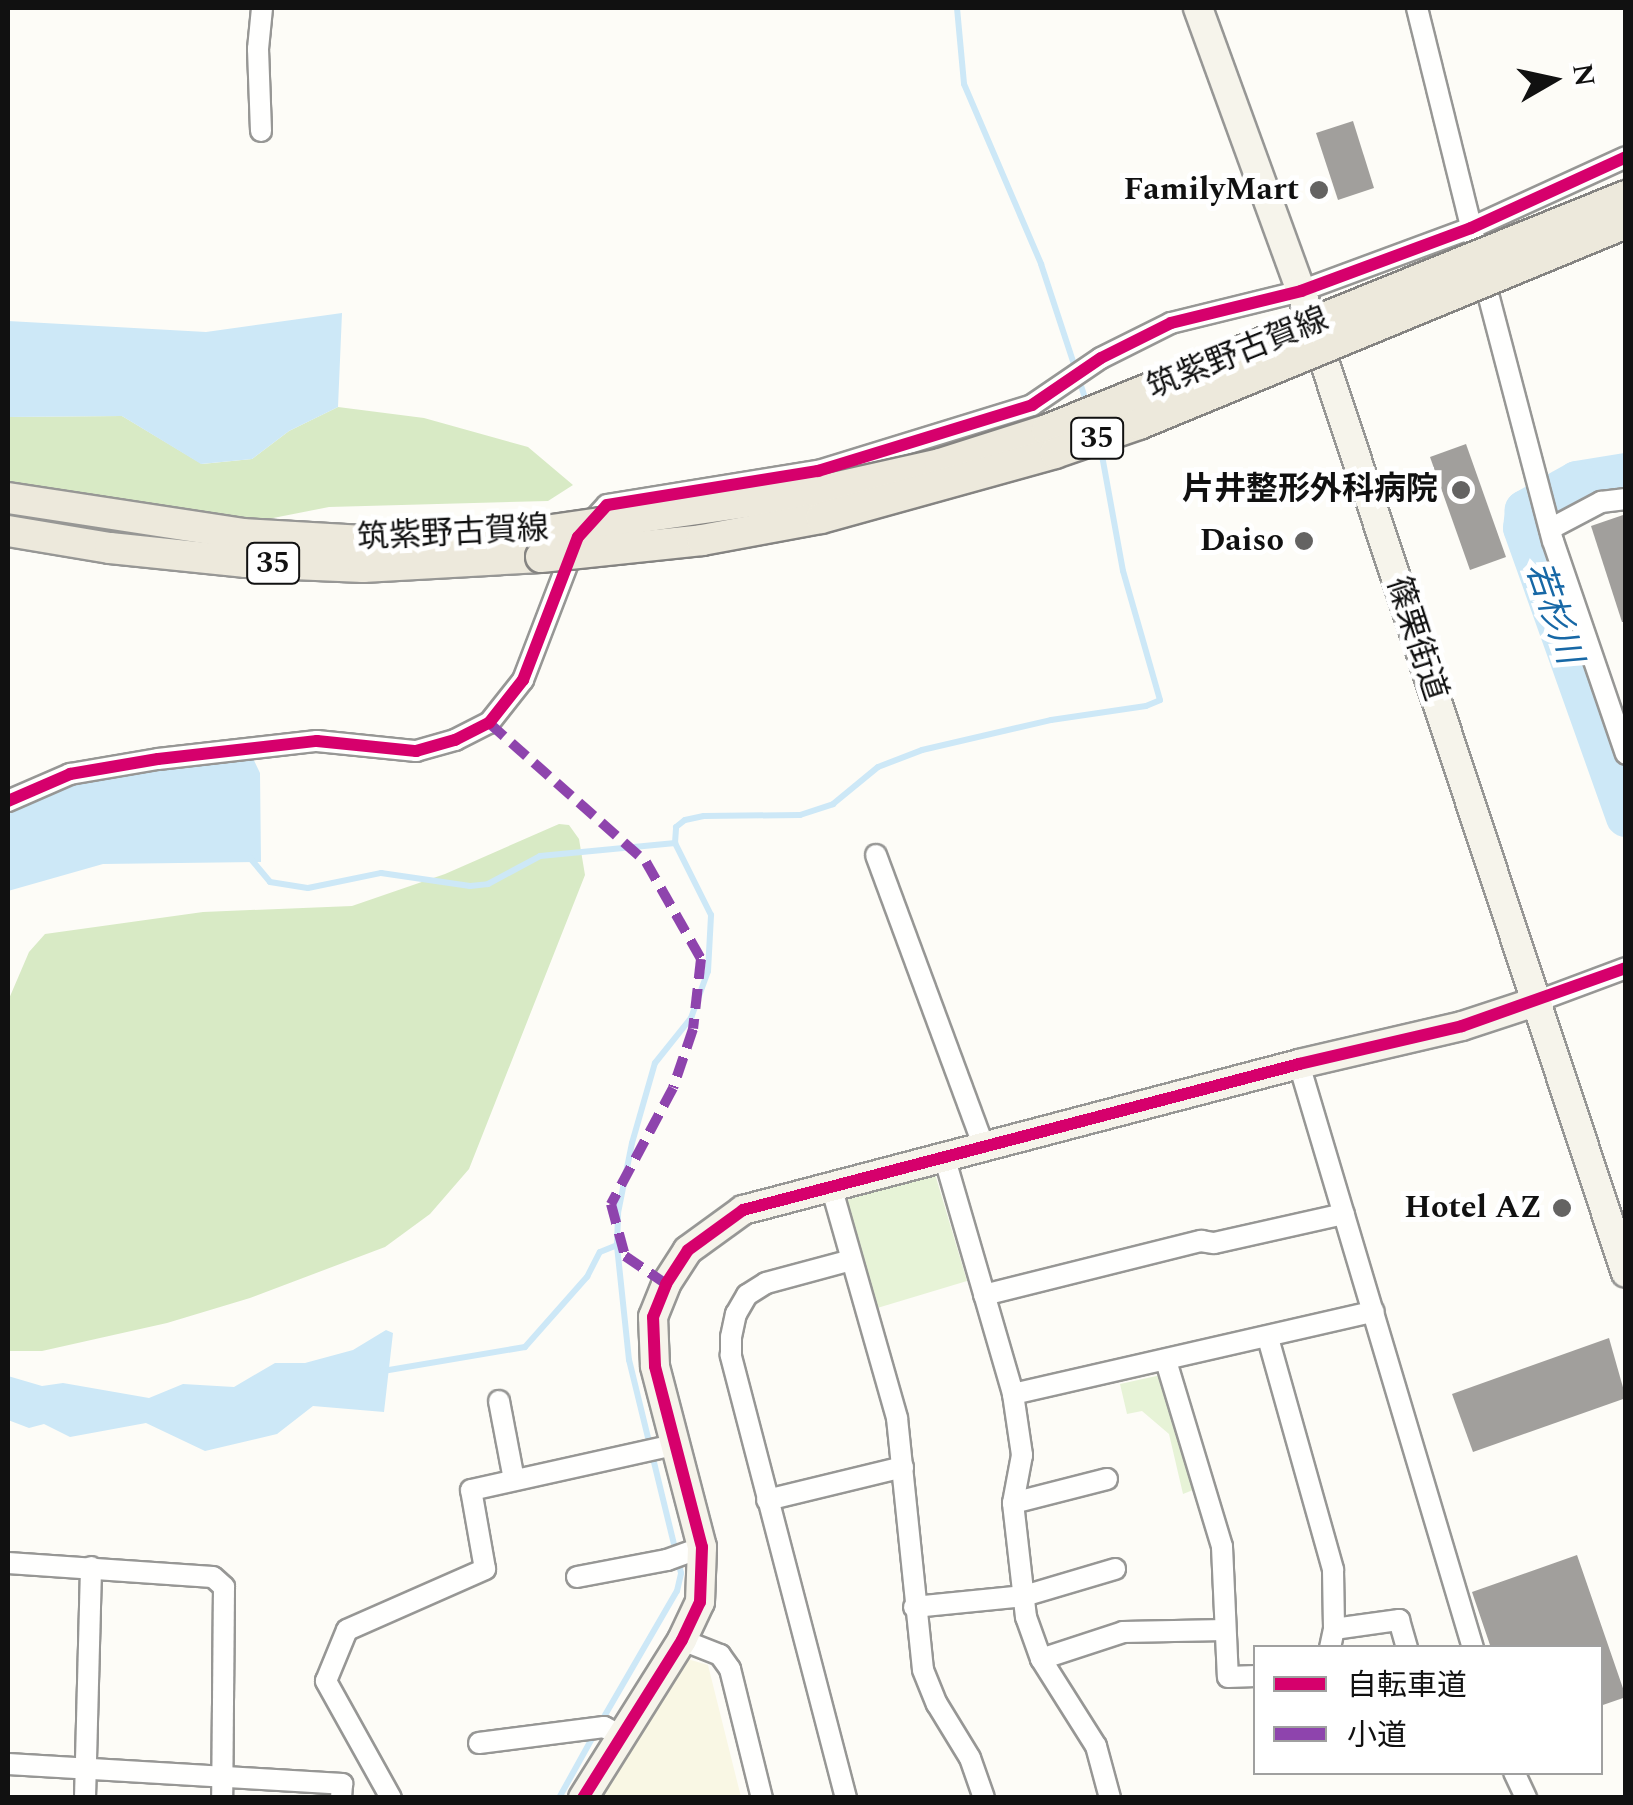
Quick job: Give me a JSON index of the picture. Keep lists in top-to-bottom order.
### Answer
{
  "streets": {
    "main road": ["筑紫野古賀線", "35"],
    "street": ["篠栗街道"]
  },
  "water": ["若杉川"],
  "places": [
    "FamilyMart",
    "片井整形外科病院",
    "Daiso",
    "Hotel AZ"
  ],
  "legend": ["自転車道", "小道"],
  "north": "right"
}
